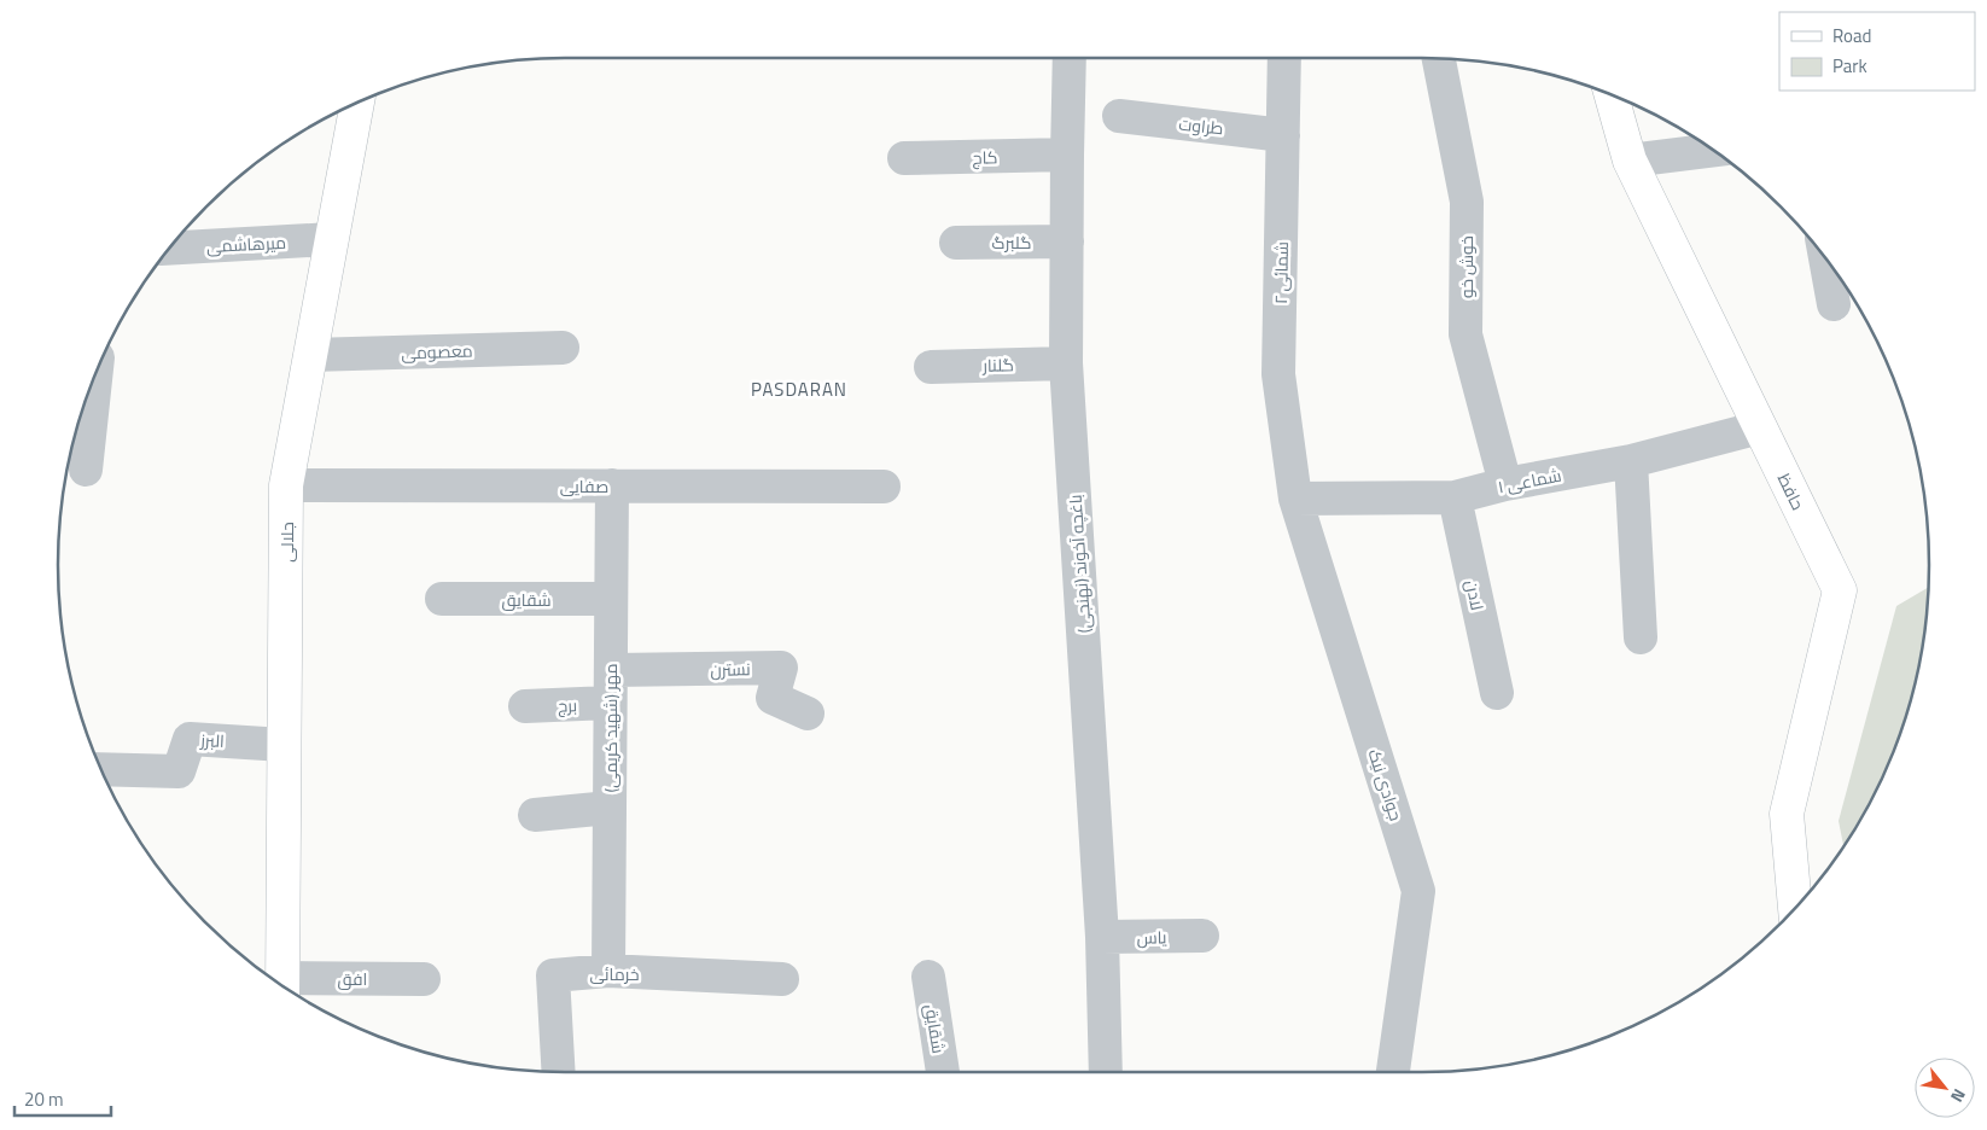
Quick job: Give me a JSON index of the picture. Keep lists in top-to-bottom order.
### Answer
{
  "streets": {
    "street": [
      "طراوت",
      "کاج",
      "گلبرگ",
      "میرهاشمی",
      "خوش خو",
      "شمائی ۲",
      "معصومی",
      "گلنار",
      "شماعی ۱",
      "صفایی",
      "حافظ",
      "جلالی",
      "باغچه آخوند (نهنجی)",
      "لادن",
      "شقایق",
      "نسترن",
      "برج",
      "مهر (شهید کریمی)",
      "البرز",
      "جوادی نیک",
      "یاس",
      "خرمائی",
      "افق"
    ]
  },
  "crossings": [
    ["طراوت", "شمائی ۲"],
    ["کاج", "باغچه آخوند (نهنجی)"],
    ["گلبرگ", "باغچه آخوند (نهنجی)"],
    ["میرهاشمی", "جلالی"],
    ["خوش خو", "شماعی ۱"],
    ["شمائی ۲", "شماعی ۱"],
    ["شمائی ۲", "جوادی نیک"],
    ["معصومی", "جلالی"],
    ["گلنار", "باغچه آخوند (نهنجی)"],
    ["شماعی ۱", "حافظ"],
    ["شماعی ۱", "لادن"],
    ["شماعی ۱", "جوادی نیک"],
    ["صفایی", "جلالی"],
    ["صفایی", "مهر (شهید کریمی)"],
    ["جلالی", "البرز"],
    ["جلالی", "افق"],
    ["باغچه آخوند (نهنجی)", "یاس"],
    ["شقایق", "مهر (شهید کریمی)"],
    ["نسترن", "مهر (شهید کریمی)"],
    ["برج", "مهر (شهید کریمی)"],
    ["مهر (شهید کریمی)", "خرمائی"]
  ],
  "districts": ["PASDARAN"],
  "legend": ["Road", "Park"],
  "scale_bar": "20 m",
  "north": "bottom right"
}
